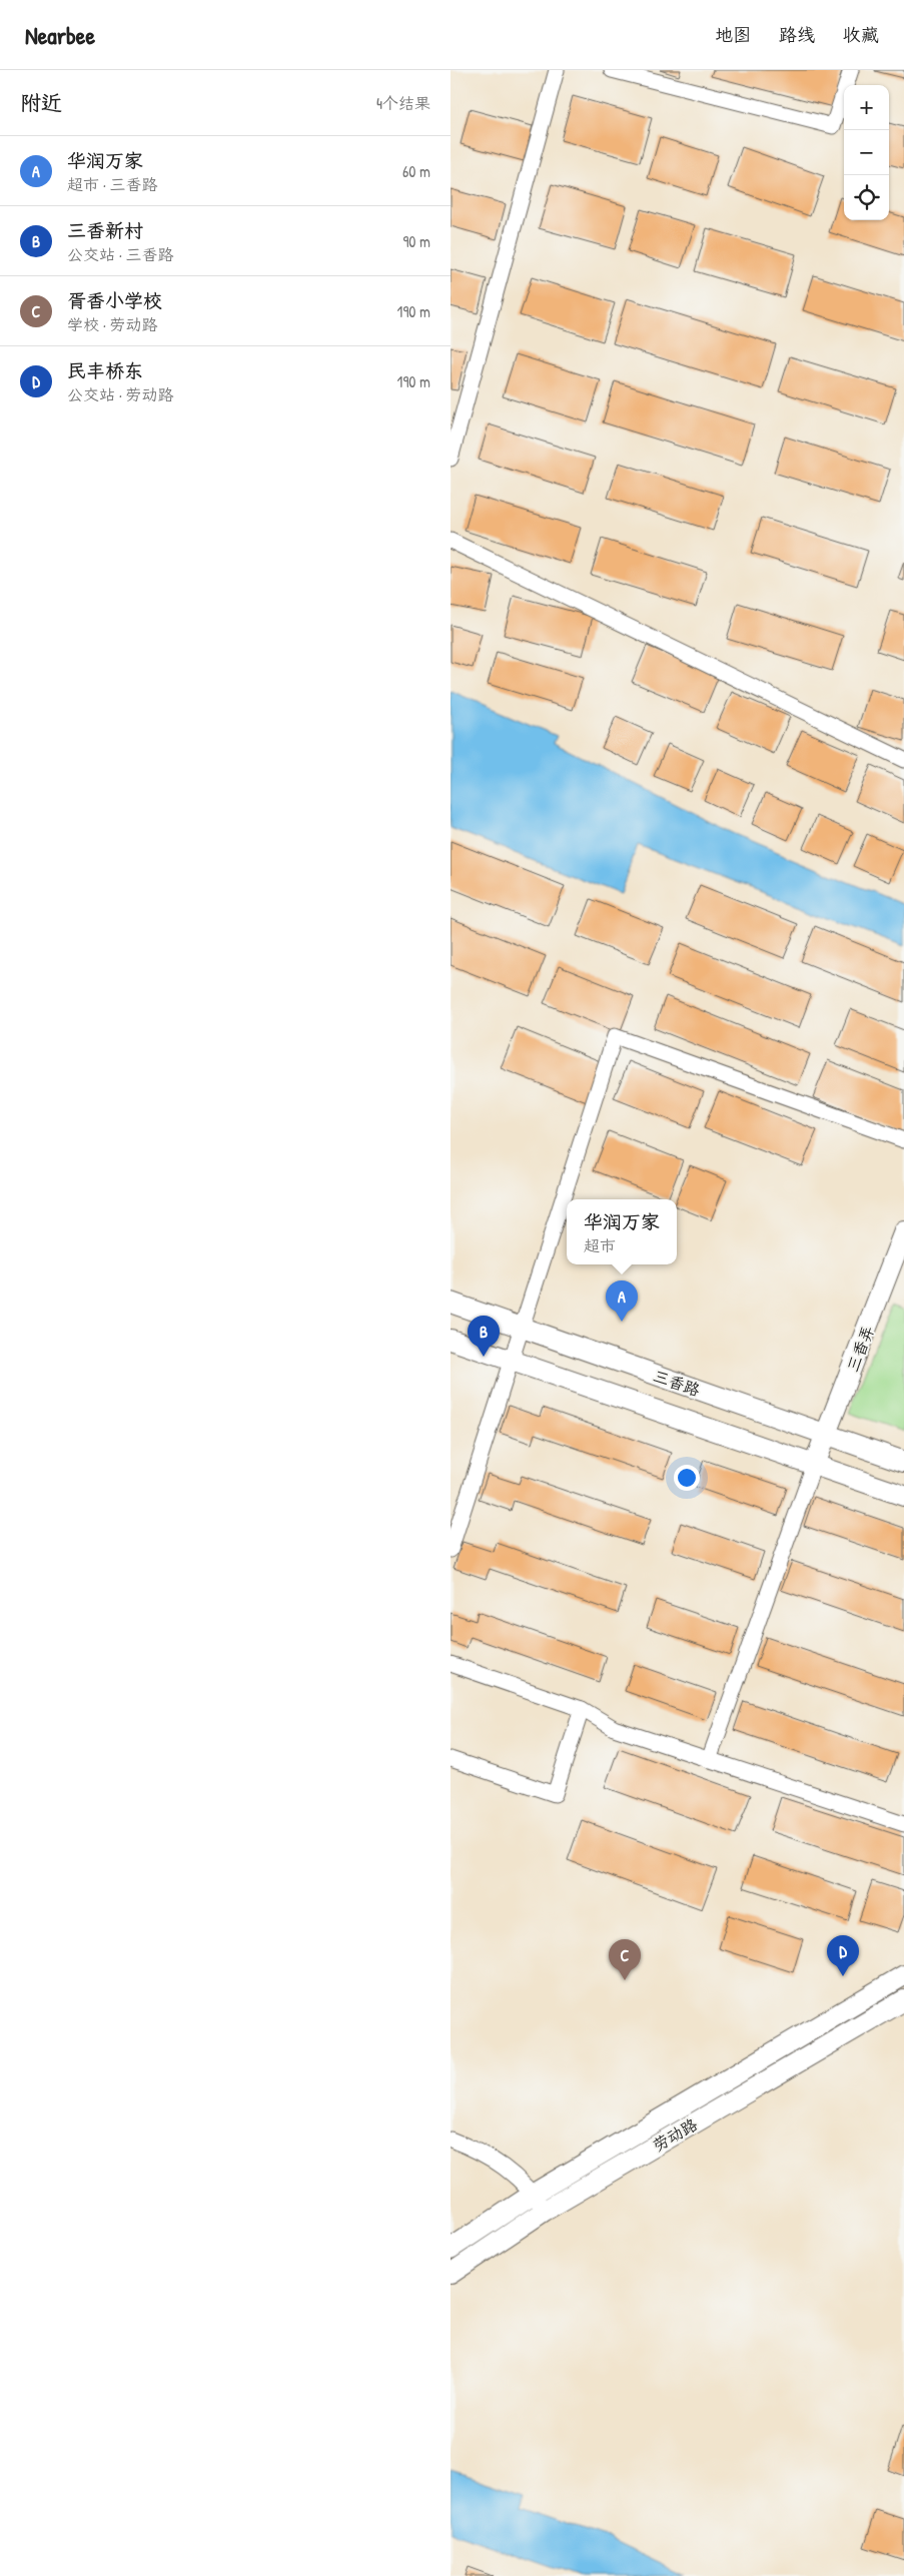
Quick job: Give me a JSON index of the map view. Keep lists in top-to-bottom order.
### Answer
{
  "streets": {
    "main road": ["三香弄", "三香路", "劳动路"]
  },
  "crossings": [
    ["三香弄", "三香路"]
  ],
  "page": {
    "header": "Nearbee",
    "nav": ["地图", "路线", "收藏"],
    "heading": ["附近", "4个结果"],
    "map_buttons": ["+", "−"],
    "list": [
      {
        "mark": "A",
        "name": "华润万家",
        "note": "超市 · 三香路",
        "value": "60 m"
      },
      {
        "mark": "B",
        "name": "三香新村",
        "note": "公交站 · 三香路",
        "value": "90 m"
      },
      {
        "mark": "C",
        "name": "胥香小学校",
        "note": "学校 · 劳动路",
        "value": "190 m"
      },
      {
        "mark": "D",
        "name": "民丰桥东",
        "note": "公交站 · 劳动路",
        "value": "190 m"
      }
    ],
    "popup": ["华润万家", "超市"],
    "pins": [
      "A",
      "B",
      "D",
      "C"
    ]
  }
}
